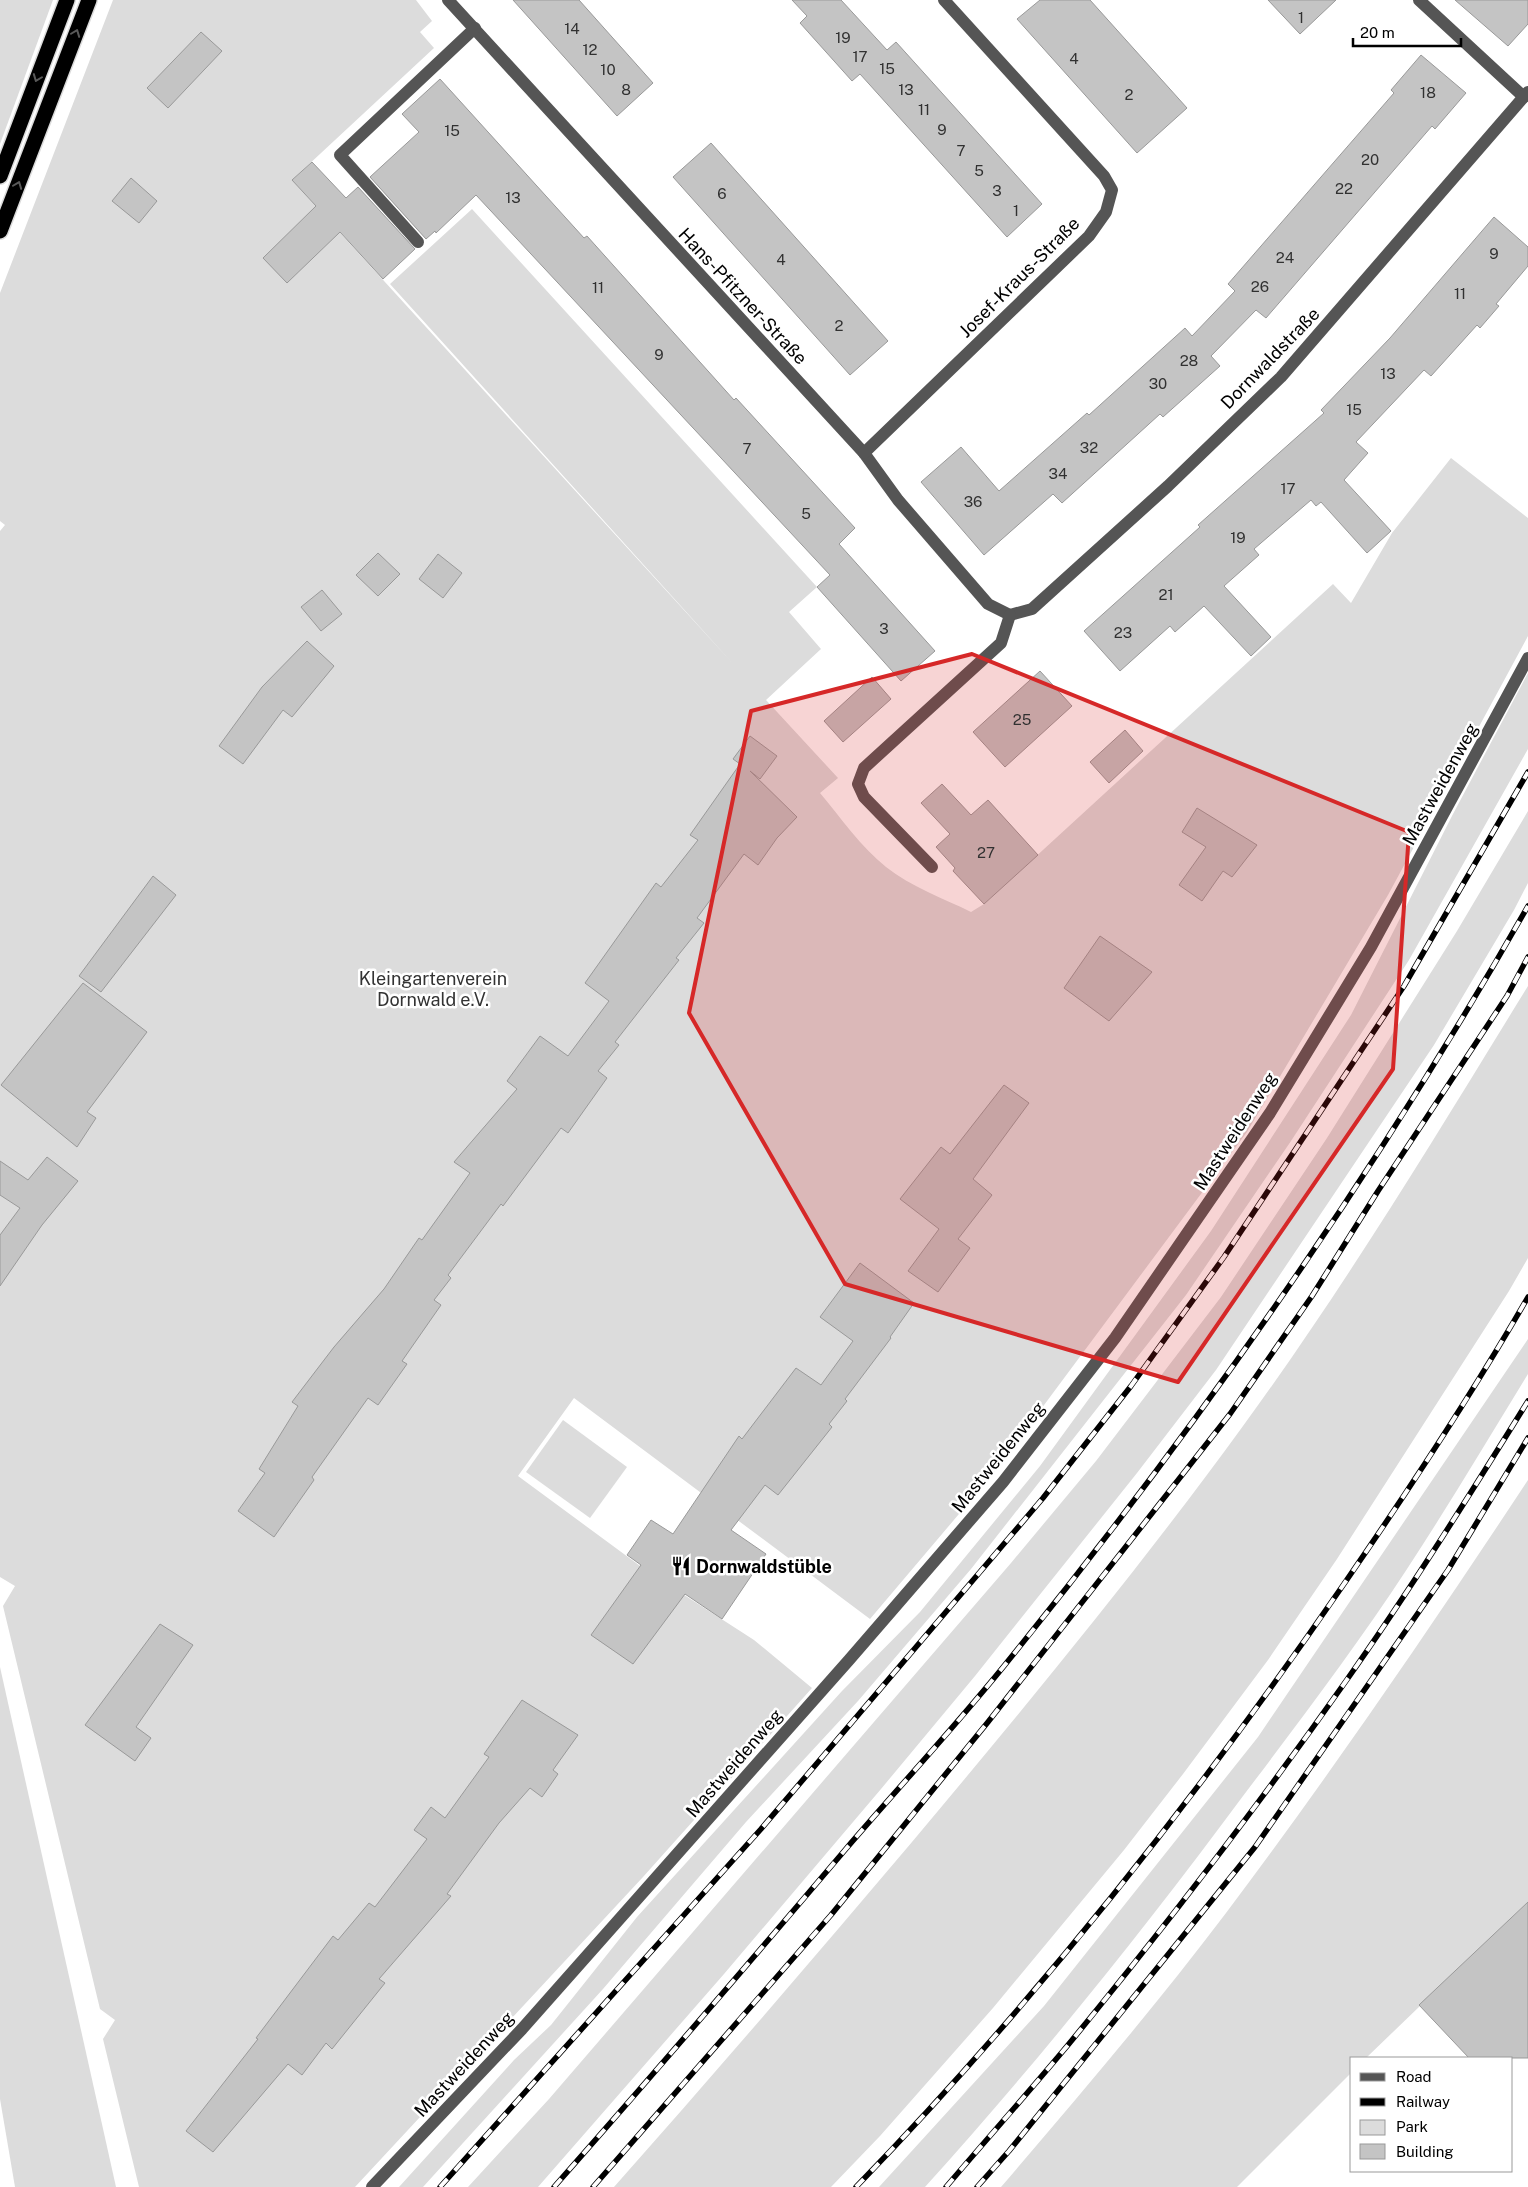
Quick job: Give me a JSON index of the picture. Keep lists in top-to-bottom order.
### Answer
{
  "streets": {
    "street": [
      "Josef-Kraus-Straße",
      "Hans-Pfitzner-Straße",
      "Dornwaldstraße",
      "Mastweidenweg"
    ]
  },
  "crossings": [
    ["Josef-Kraus-Straße", "Hans-Pfitzner-Straße"],
    ["Hans-Pfitzner-Straße", "Dornwaldstraße"]
  ],
  "parks": ["Kleingartenverein Dornwald e.V."],
  "places": {
    "restaurant": ["Dornwaldstüble"]
  },
  "house_numbers": [
    "1",
    "14",
    "19",
    "12",
    "17",
    "4",
    "15",
    "10",
    "8",
    "13",
    "18",
    "2",
    "11",
    "9",
    "15",
    "7",
    "20",
    "5",
    "22",
    "3",
    "6",
    "13",
    "1",
    "9",
    "24",
    "4",
    "26",
    "11",
    "11",
    "2",
    "9",
    "28",
    "13",
    "30",
    "15",
    "32",
    "7",
    "34",
    "17",
    "36",
    "5",
    "19",
    "21",
    "3",
    "23",
    "25",
    "27"
  ],
  "legend": [
    "Road",
    "Railway",
    "Park",
    "Building"
  ],
  "scale_bar": "20 m"
}
